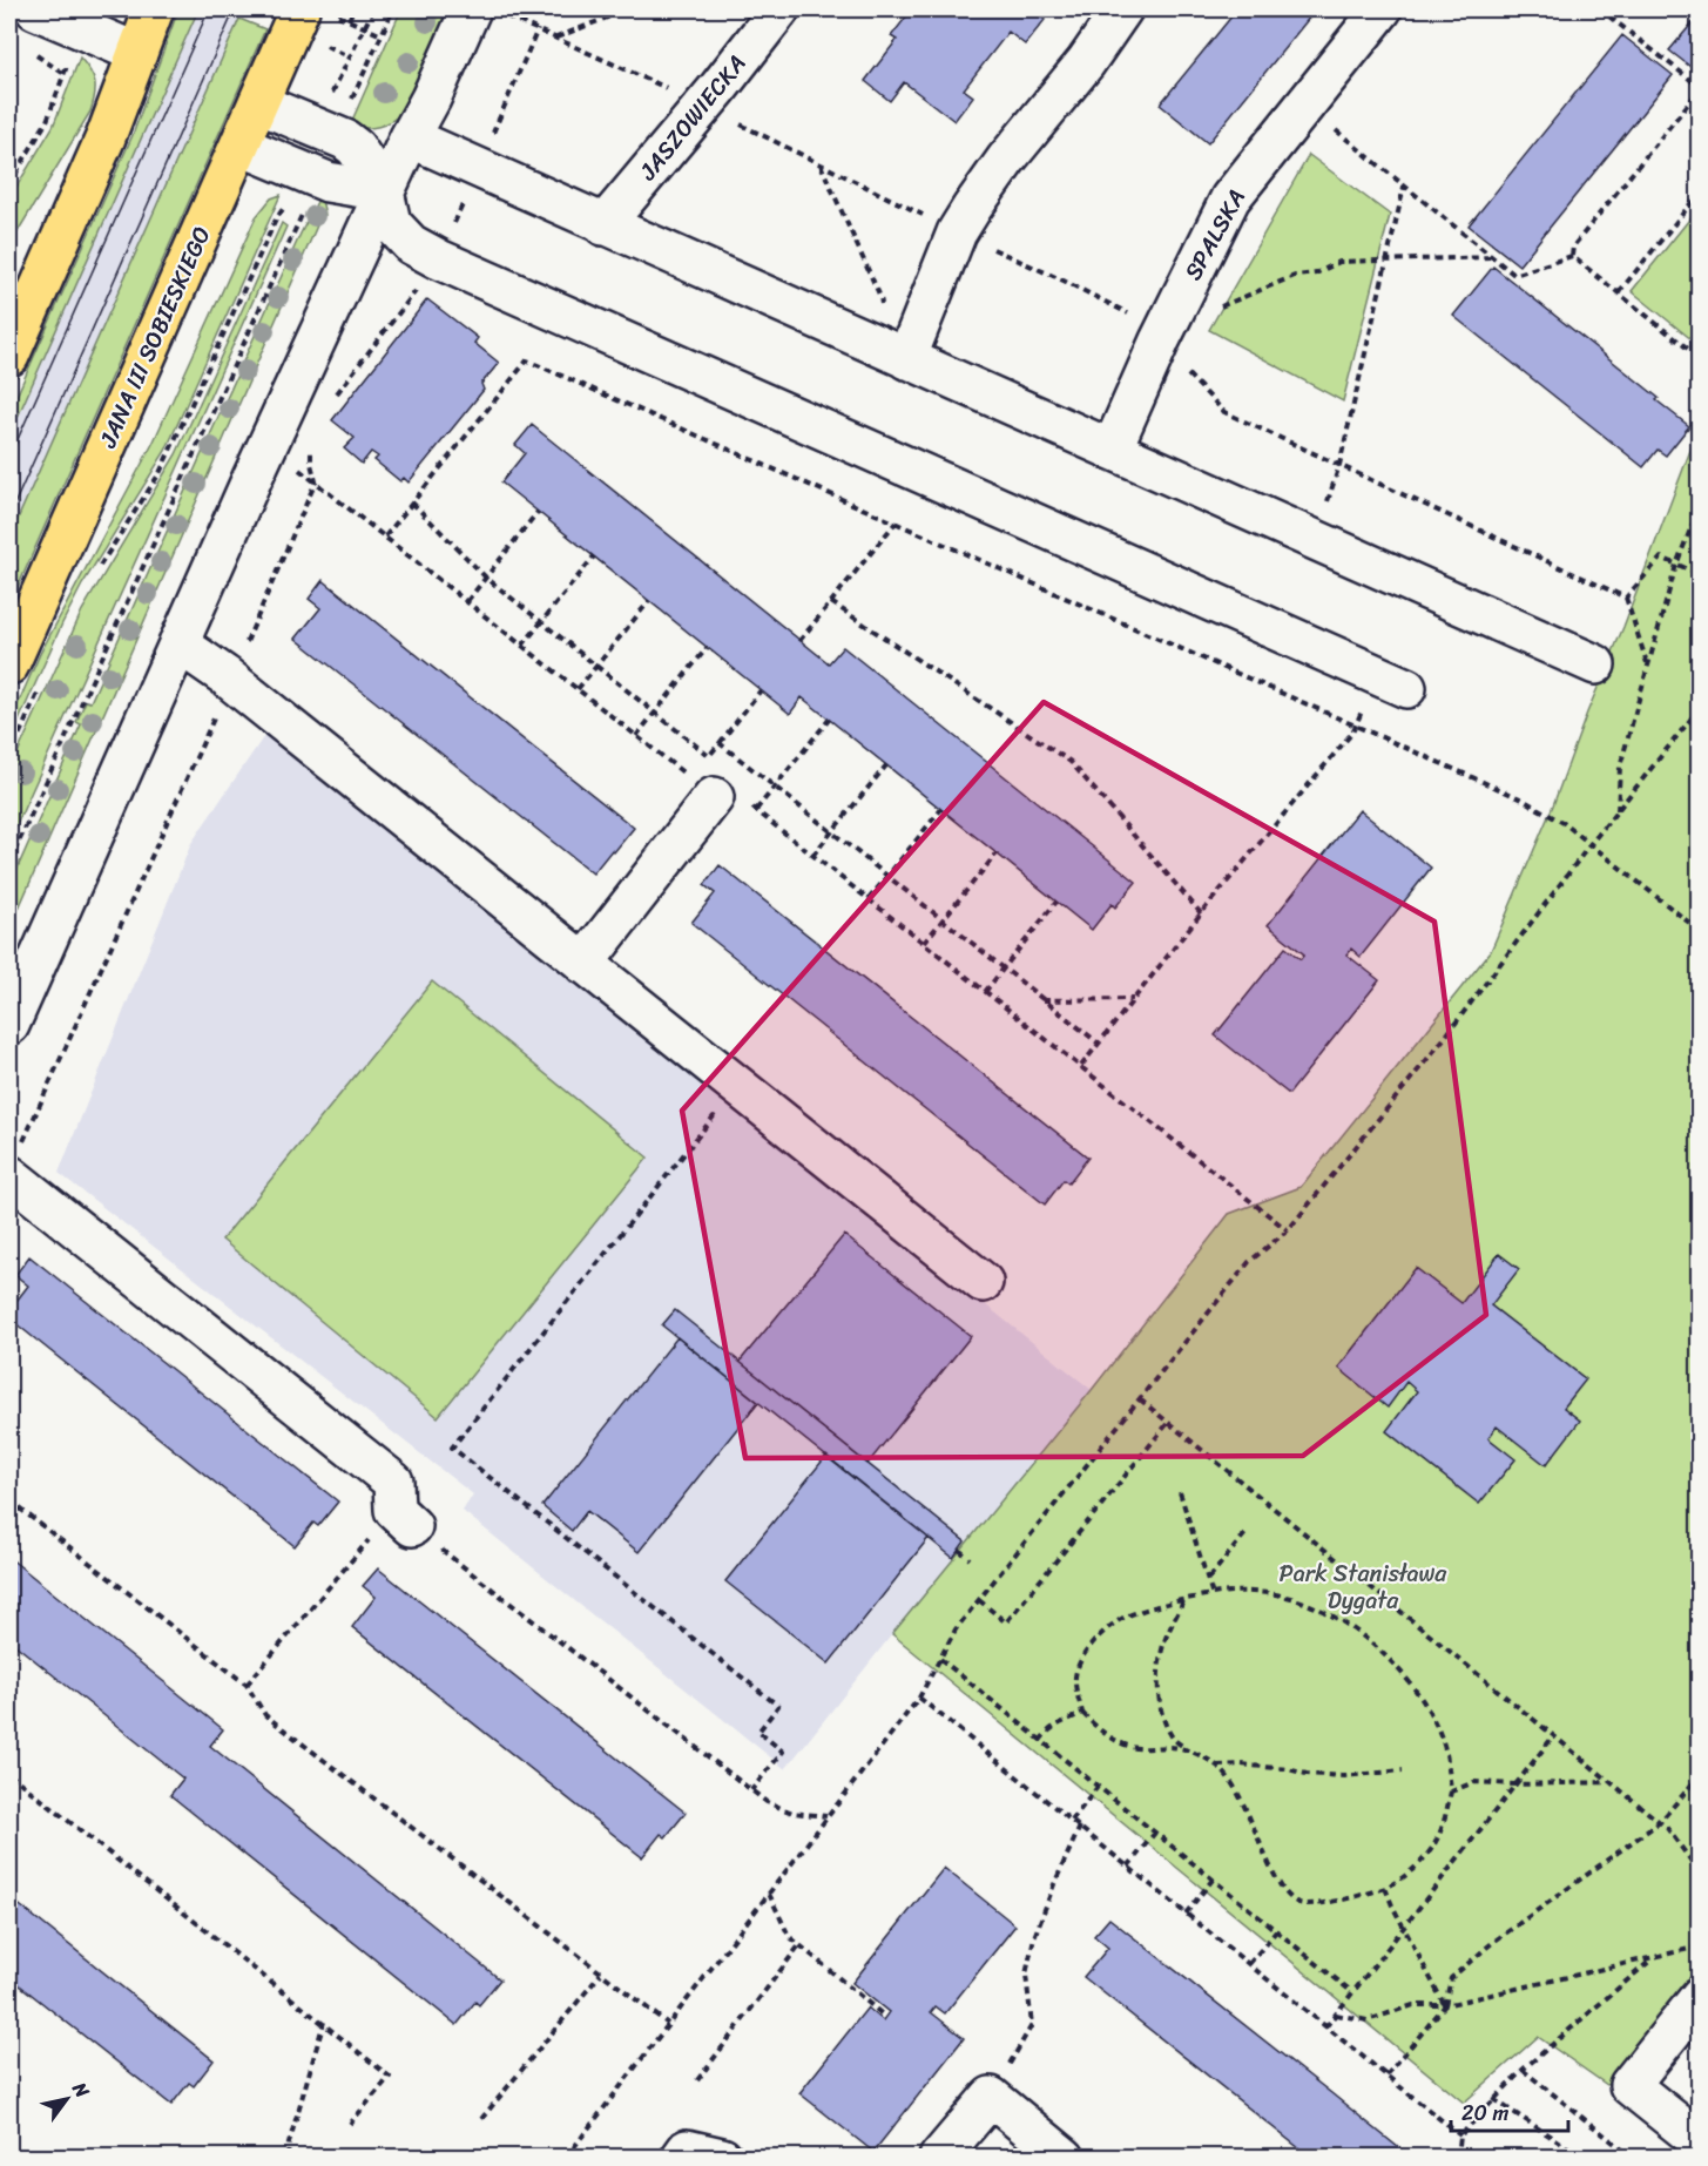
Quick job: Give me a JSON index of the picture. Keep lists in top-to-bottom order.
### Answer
{
  "streets": {
    "main road": ["JANA III SOBIESKIEGO"],
    "street": ["JASZOWIECKA", "SPALSKA"]
  },
  "parks": ["Park Stanisława Dygata"],
  "scale_bar": "20 m",
  "north": "top right"
}
